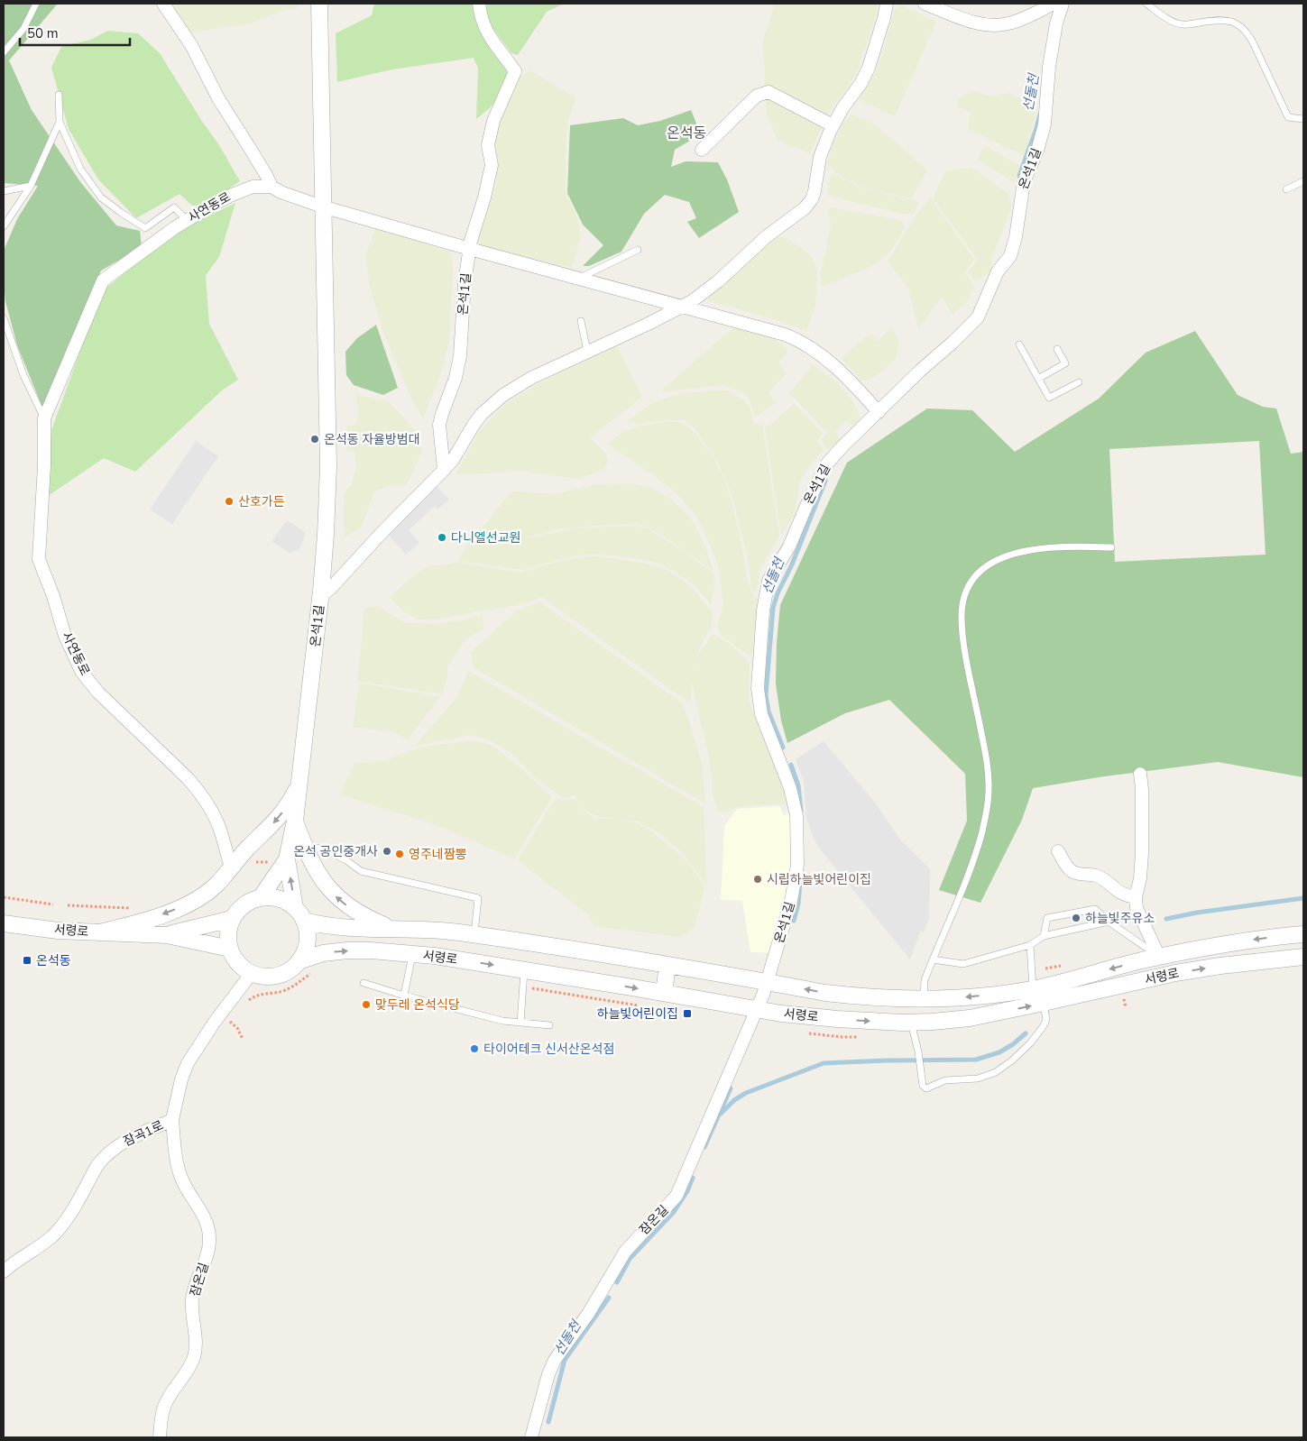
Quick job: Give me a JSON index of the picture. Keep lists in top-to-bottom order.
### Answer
{
  "streets": {
    "street": [
      "온석1길",
      "사연동로",
      "서령로",
      "잠곡1로",
      "잠온길"
    ]
  },
  "crossings": [
    ["온석1길", "서령로"],
    ["온석1길", "잠온길"],
    ["서령로", "잠곡1로"],
    ["서령로", "잠온길"],
    ["잠곡1로", "잠온길"]
  ],
  "districts": ["온석동"],
  "water": ["선돌천"],
  "places": {
    "other": [
      "온석동 자율방범대",
      "산호가든",
      "다니엘선교원",
      "온석 공인중개사",
      "영주네짬뽕",
      "시립하늘빛어린이집",
      "하늘빛주유소",
      "맞두레 온석식당",
      "타이어테크 신서산온석점"
    ],
    "transit": ["온석동", "하늘빛어린이집"]
  },
  "scale_bar": "50 m"
}
